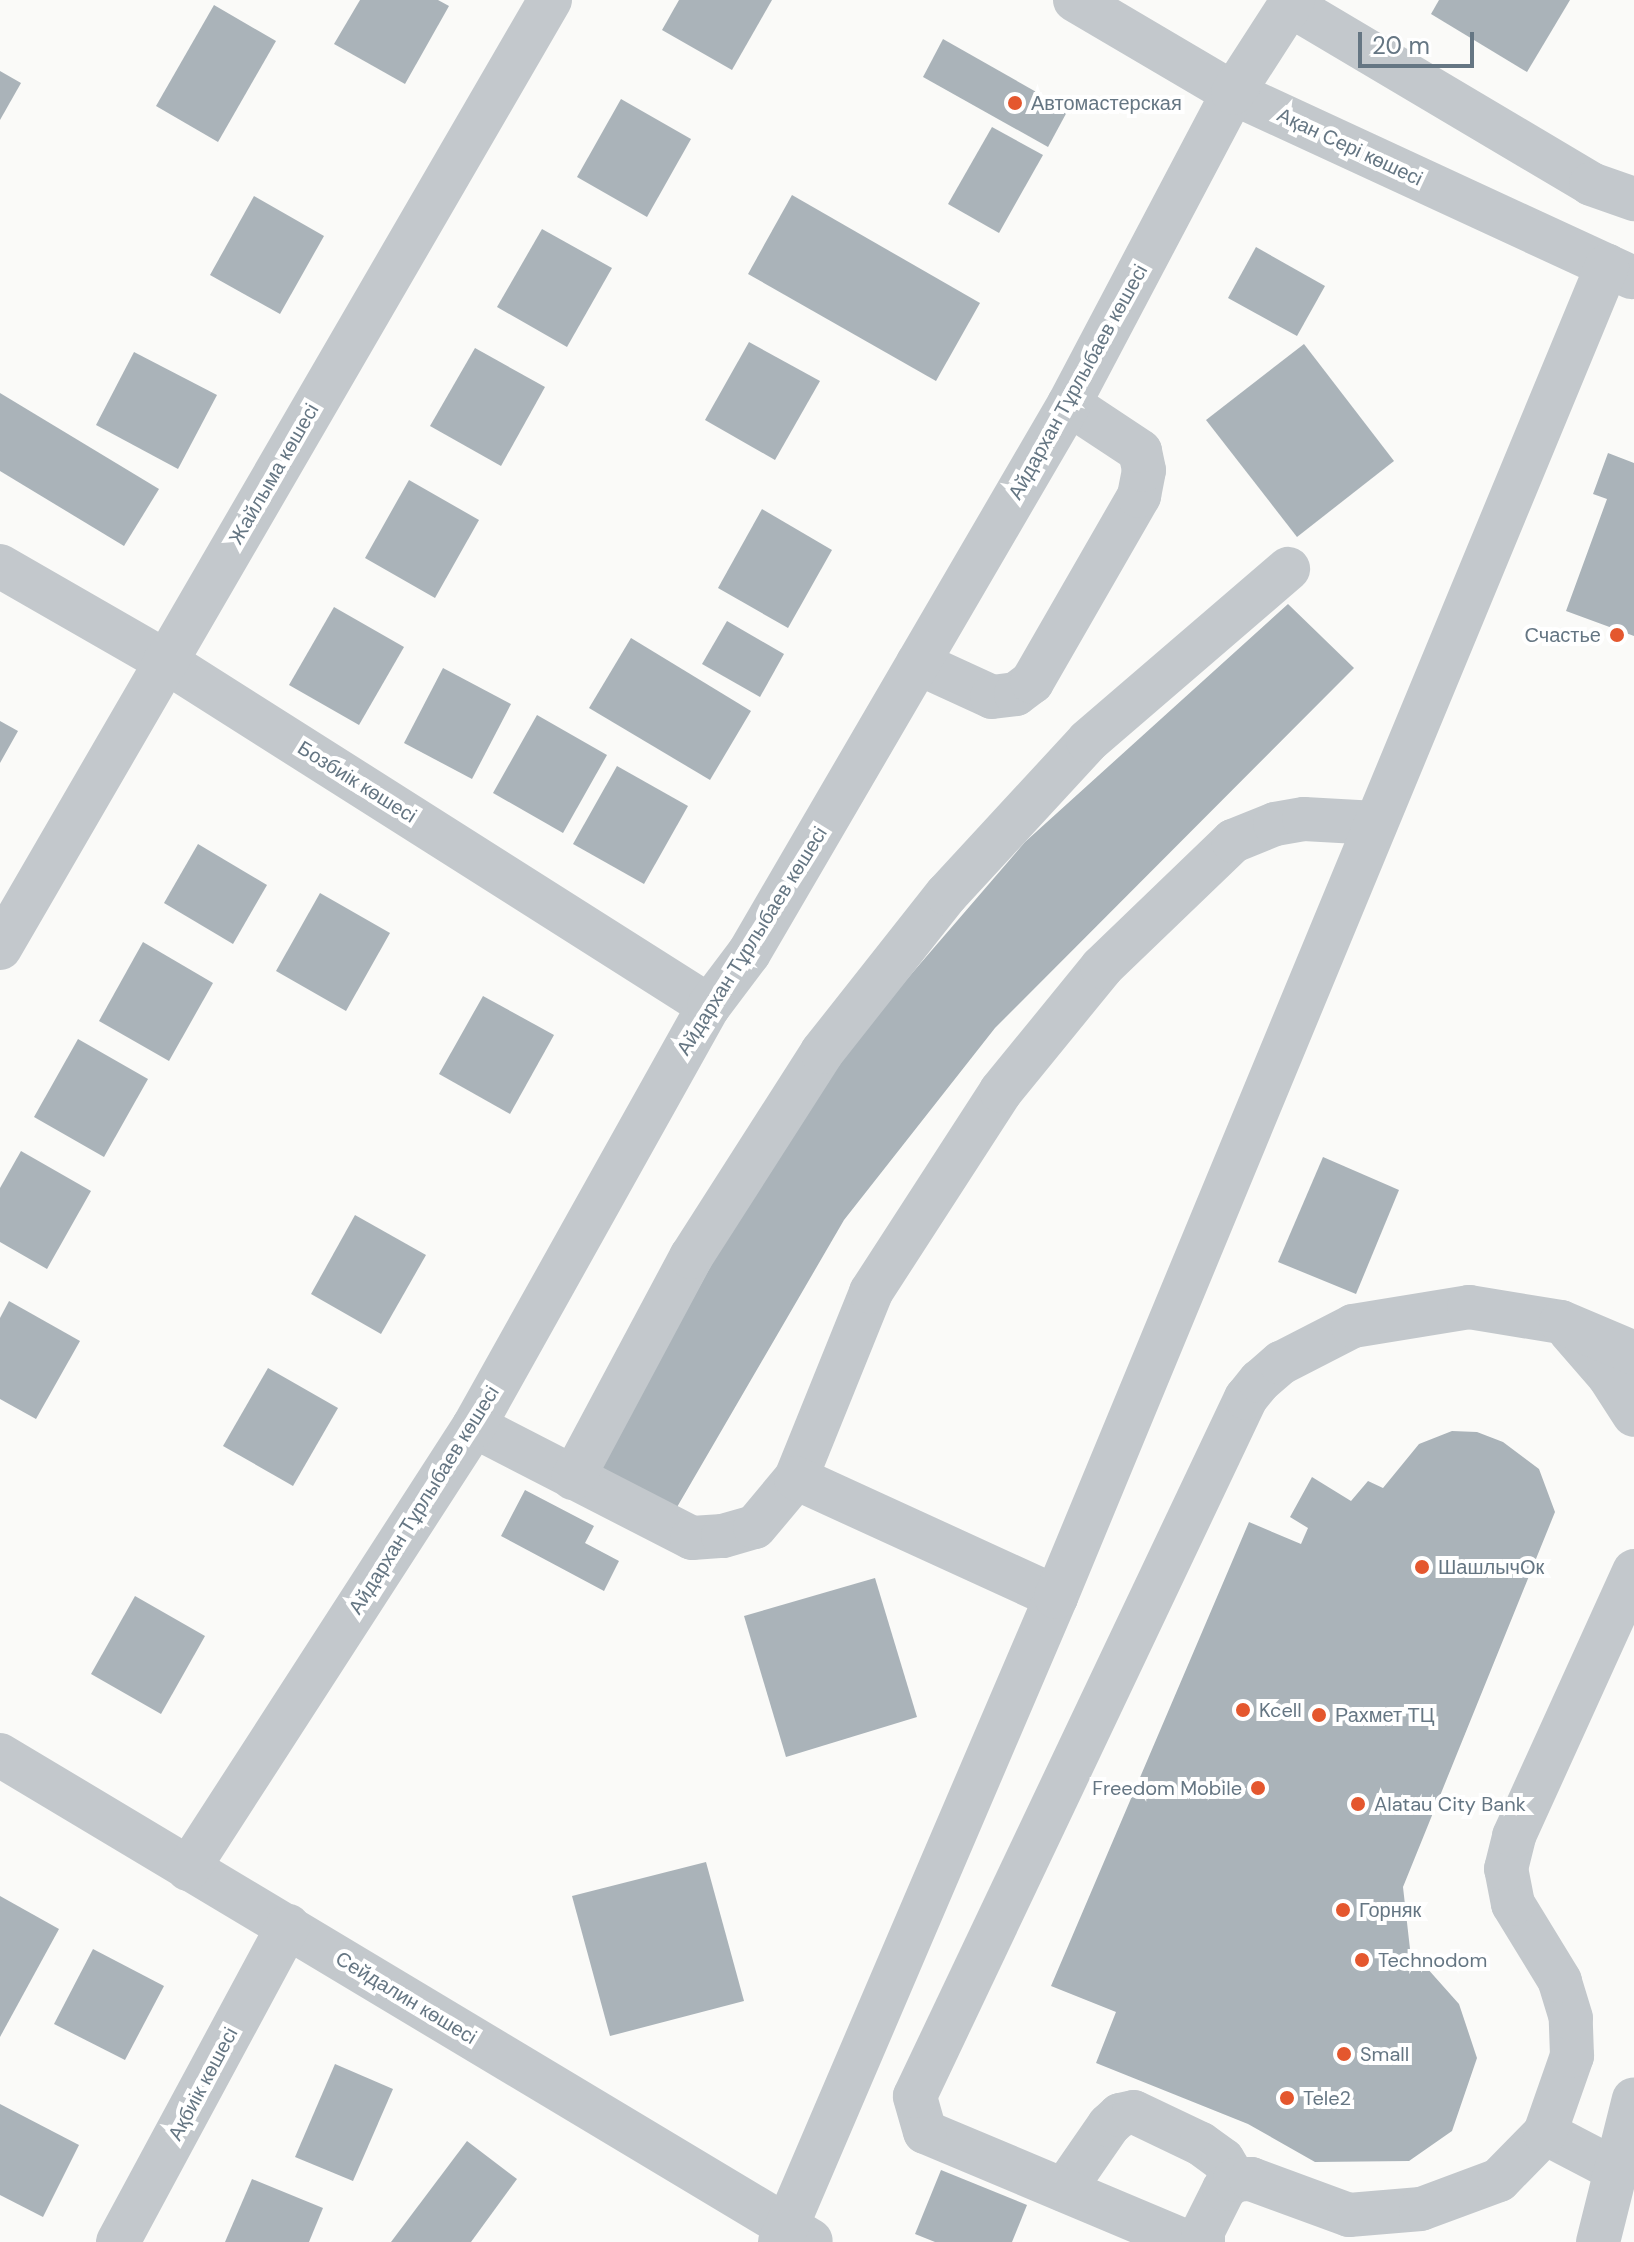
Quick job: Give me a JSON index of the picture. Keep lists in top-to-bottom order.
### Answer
{
  "streets": {
    "street": [
      "Ақан Сері көшесі",
      "Айдархан Тұрлыбаев көшесі",
      "Жайлыма көшесі",
      "Бозбиік көшесі",
      "Сейдалин көшесі",
      "Ақбиік көшесі"
    ]
  },
  "crossings": [
    ["Ақан Сері көшесі", "Айдархан Тұрлыбаев көшесі"],
    ["Айдархан Тұрлыбаев көшесі", "Бозбиік көшесі"],
    ["Айдархан Тұрлыбаев көшесі", "Сейдалин көшесі"],
    ["Жайлыма көшесі", "Бозбиік көшесі"],
    ["Сейдалин көшесі", "Ақбиік көшесі"]
  ],
  "places": [
    "Автомастерская",
    "Счастье",
    "ШашлычОк",
    "Kcell",
    "Рахмет ТЦ",
    "Freedom Mobile",
    "Alatau City Bank",
    "Горняк",
    "Technodom",
    "Small",
    "Tele2"
  ],
  "scale_bar": "20 m"
}
